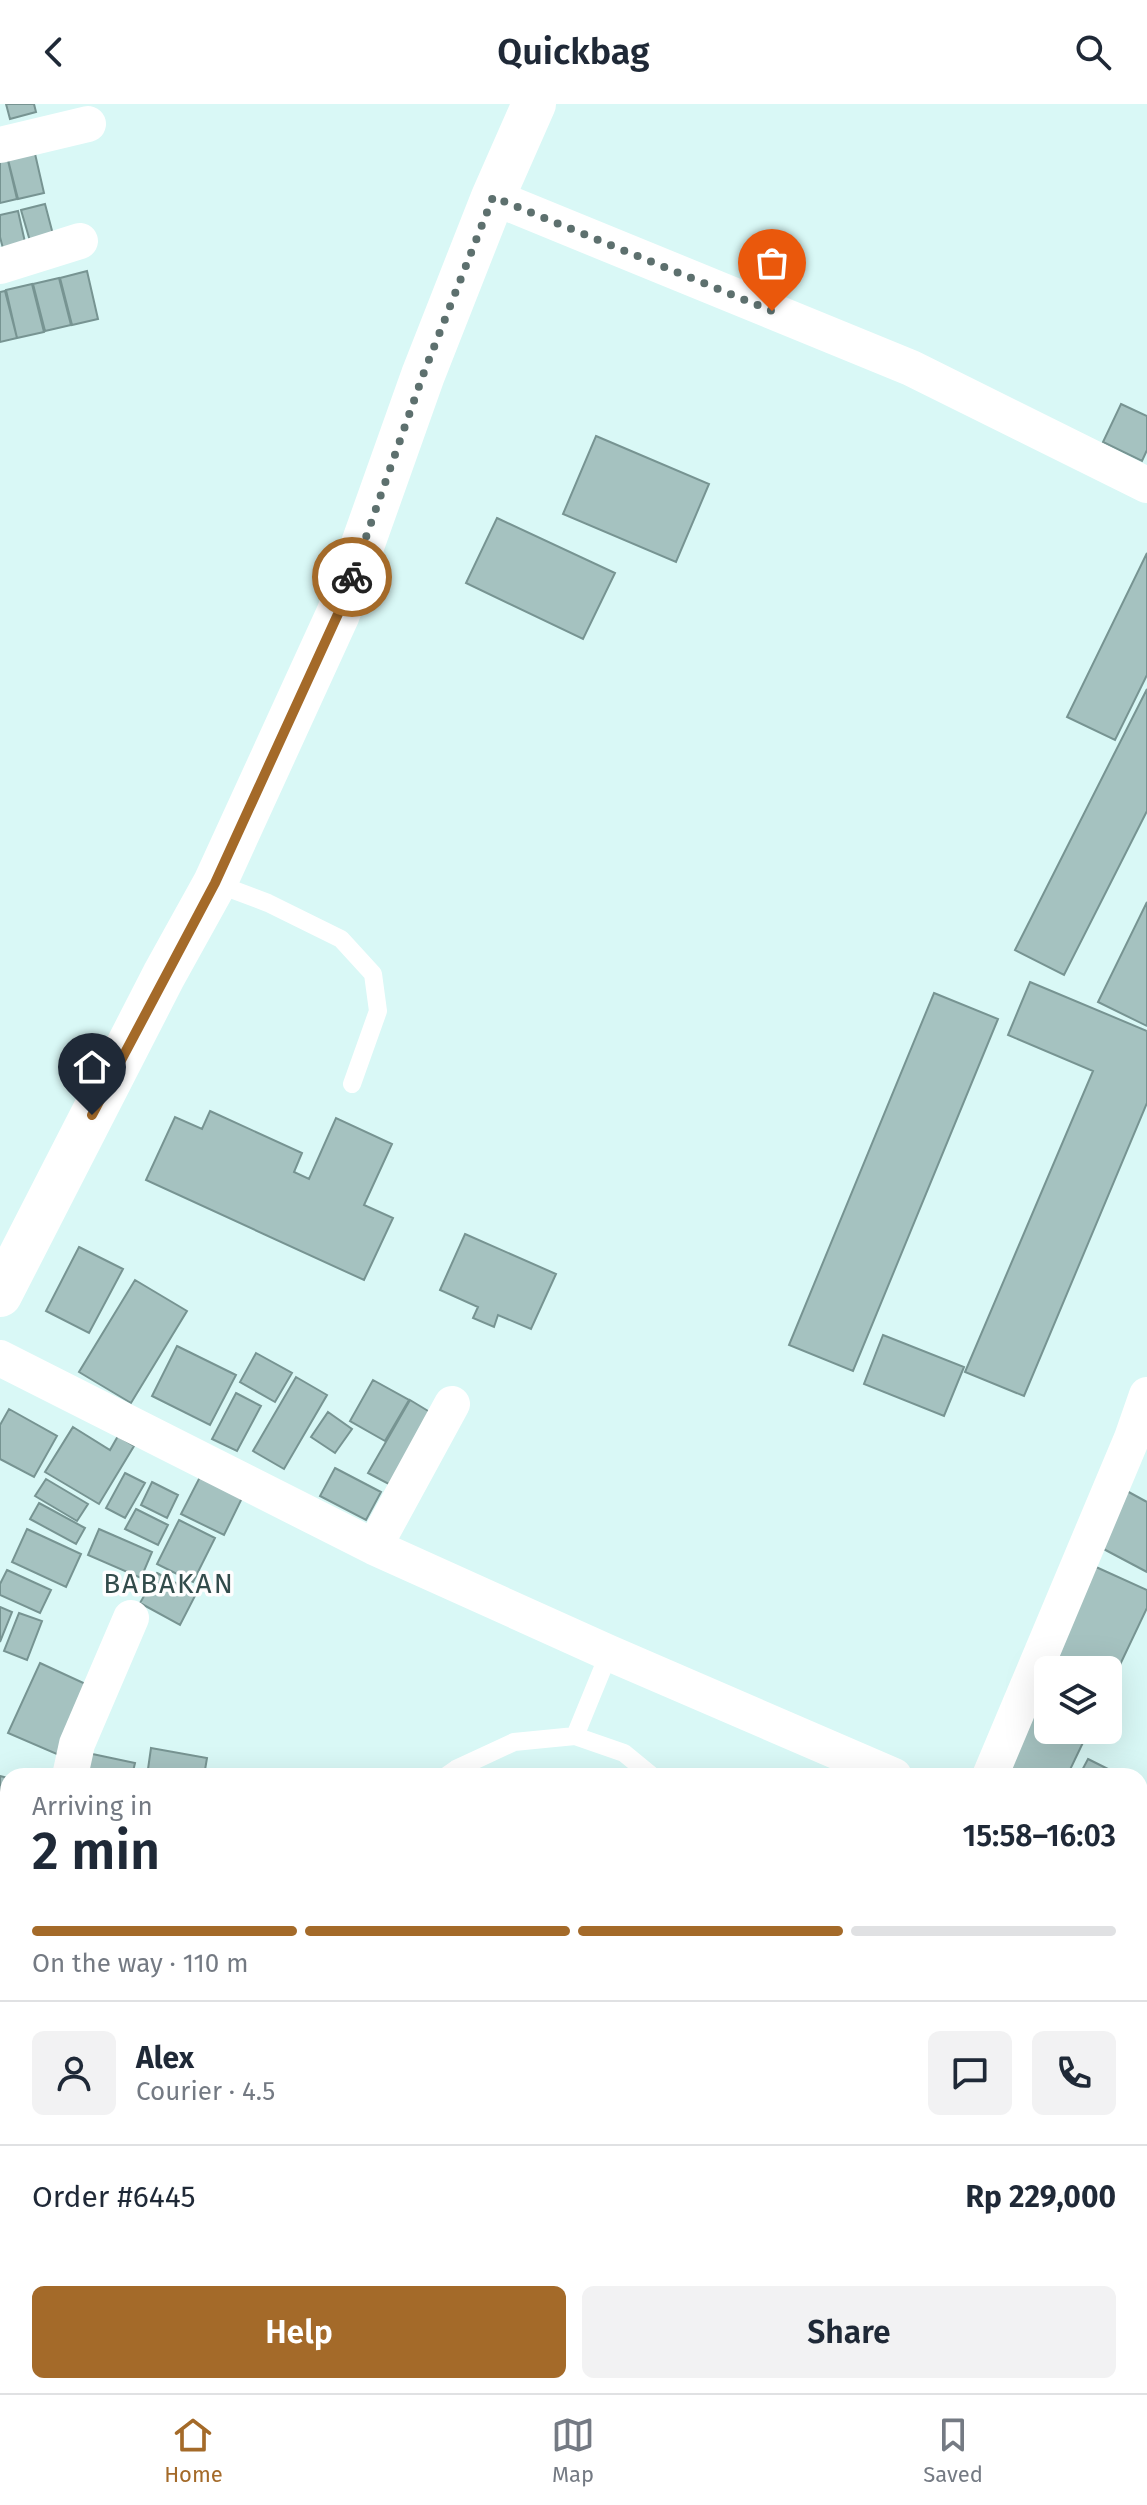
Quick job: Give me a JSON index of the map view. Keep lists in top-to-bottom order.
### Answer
{
  "districts": ["BABAKAN"],
  "page": {
    "header": "Quickbag",
    "heading": ["2 min", "Arriving in", "15:58–16:03"],
    "panel": [
      "Alex",
      "Courier · 4.5",
      "Order #6445",
      "Rp 229,000"
    ],
    "bar": "On the way · 110 m",
    "buttons": ["Help", "Share"],
    "tabs": ["Home", "Map", "Saved"]
  }
}
